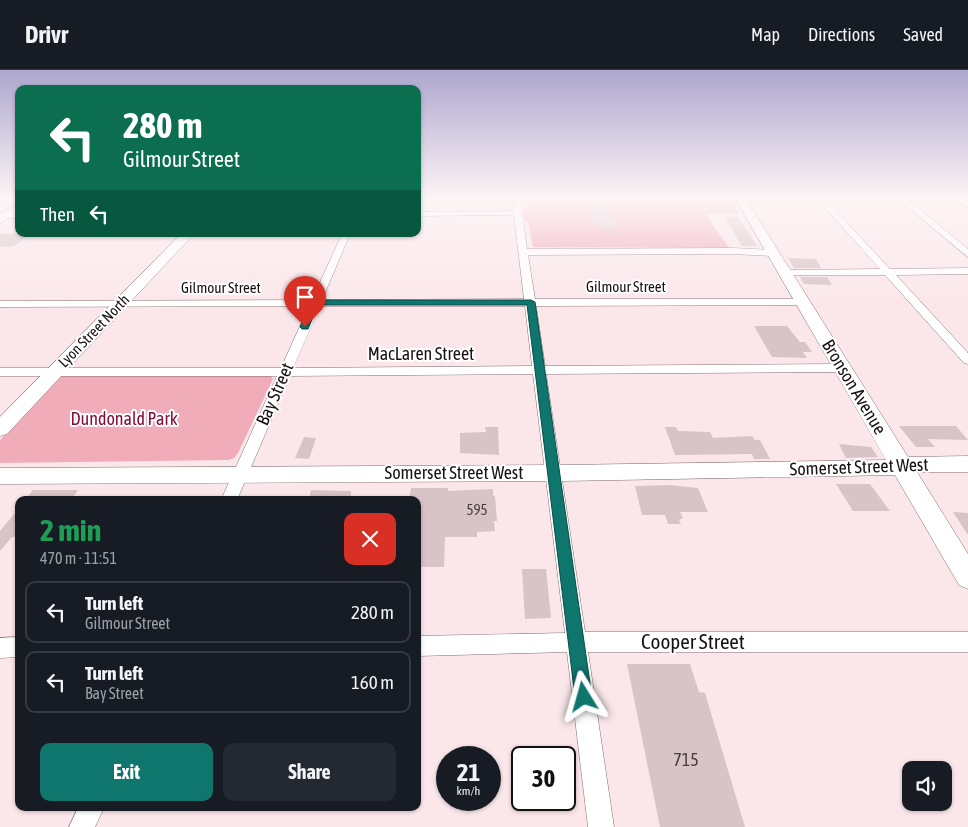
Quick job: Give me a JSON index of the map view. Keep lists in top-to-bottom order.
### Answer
{
  "streets": {
    "main road": ["Lyon Street North", "Bronson Avenue", "Somerset Street West"],
    "street": [
      "Gilmour Street",
      "MacLaren Street",
      "Bay Street",
      "Cooper Street"
    ]
  },
  "crossings": [
    ["Gilmour Street", "Lyon Street North"],
    ["Gilmour Street", "Bronson Avenue"],
    ["Gilmour Street", "Bay Street"],
    ["Lyon Street North", "MacLaren Street"],
    ["MacLaren Street", "Bronson Avenue"],
    ["MacLaren Street", "Bay Street"],
    ["Bronson Avenue", "Somerset Street West"],
    ["Bay Street", "Somerset Street West"]
  ],
  "parks": ["Dundonald Park"],
  "house_numbers": ["595", "715"],
  "page": {
    "header": "Drivr",
    "nav": ["Map", "Directions", "Saved"],
    "turn": ["280 m", "Gilmour Street"],
    "then": "Then",
    "heading": ["2 min", "470 m · 11:51"],
    "list": [
      {
        "name": "Turn left",
        "note": "Gilmour Street",
        "value": "280 m"
      },
      {
        "name": "Turn left",
        "note": "Bay Street",
        "value": "160 m"
      }
    ],
    "buttons": ["Exit", "Share"],
    "speed": "21 km/h",
    "limit": "30"
  }
}
